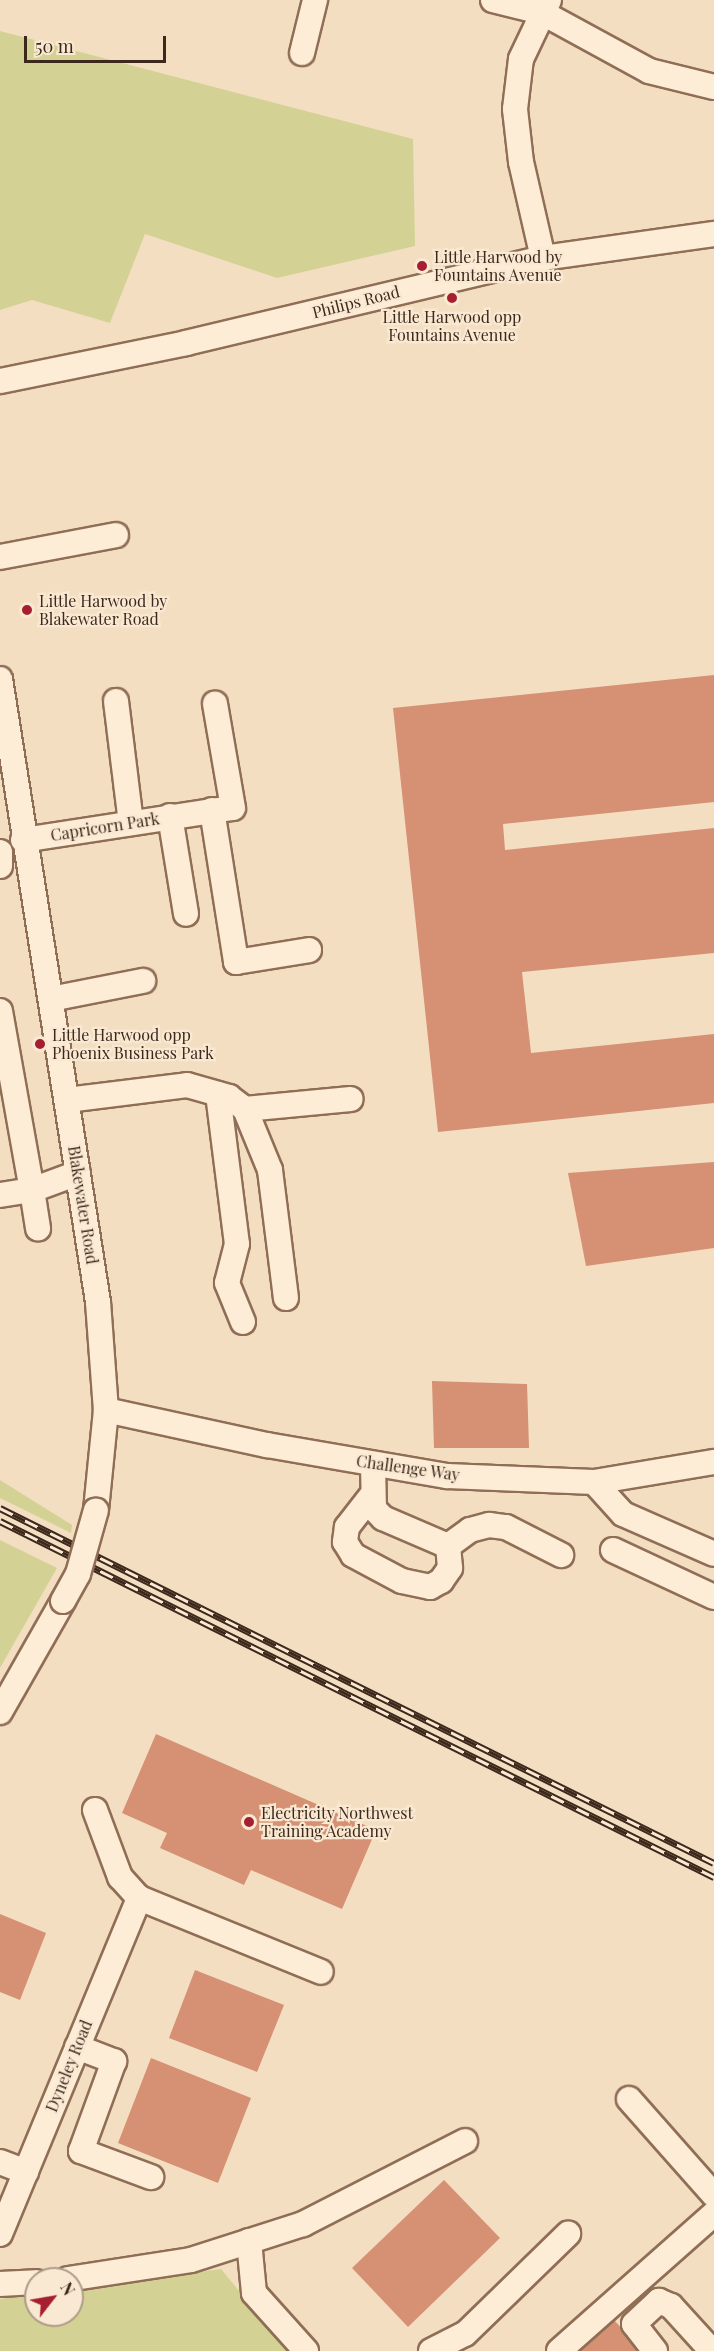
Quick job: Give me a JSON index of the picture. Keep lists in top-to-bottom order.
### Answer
{
  "streets": {
    "street": [
      "Philips Road",
      "Capricorn Park",
      "Blakewater Road",
      "Challenge Way",
      "Dyneley Road"
    ]
  },
  "crossings": [
    ["Capricorn Park", "Blakewater Road"],
    ["Blakewater Road", "Challenge Way"]
  ],
  "places": [
    "Little Harwood by Fountains Avenue",
    "Little Harwood opp Fountains Avenue",
    "Little Harwood by Blakewater Road",
    "Little Harwood opp Phoenix Business Park",
    "Electricity Northwest Training Academy"
  ],
  "scale_bar": "50 m",
  "north": "top right"
}
